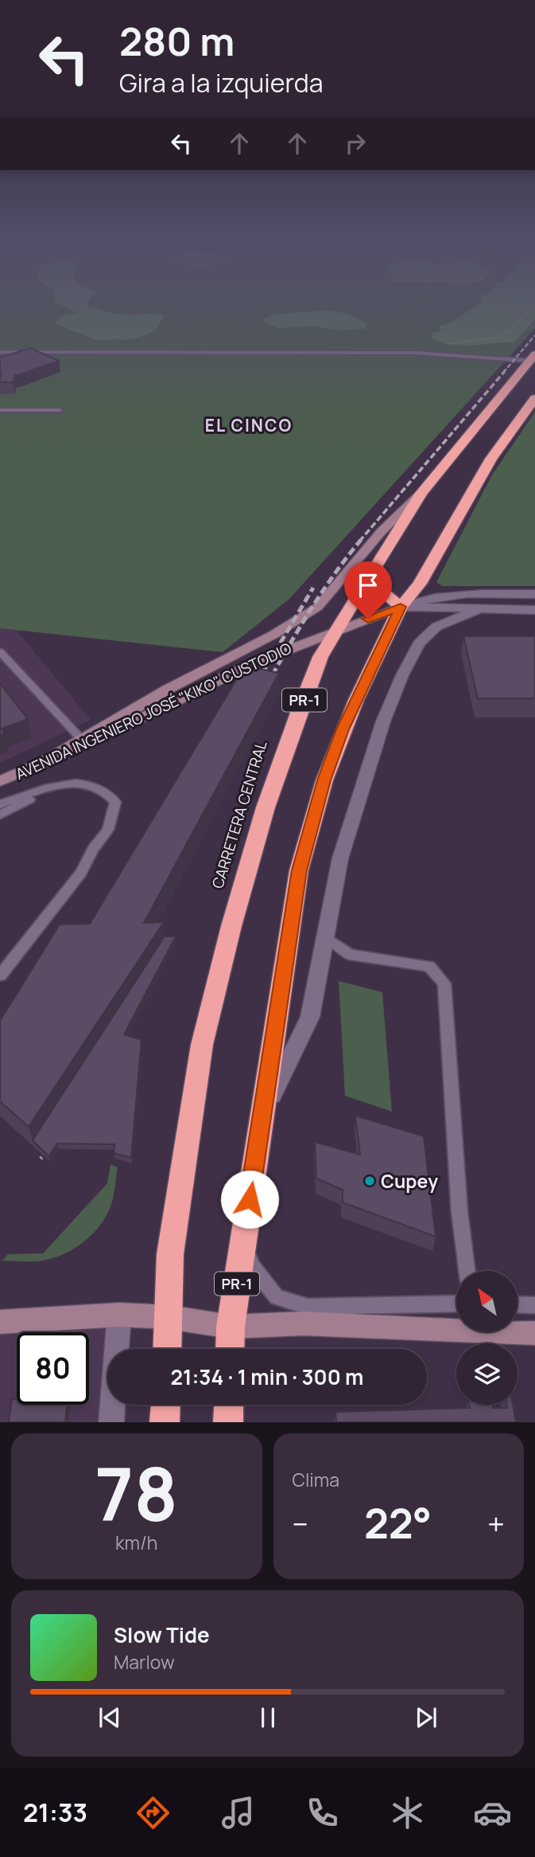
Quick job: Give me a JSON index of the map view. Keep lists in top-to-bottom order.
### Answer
{
  "streets": {
    "highway": ["PR-1", "CARRETERA CENTRAL"],
    "main road": ["AVENIDA INGENIERO JOSÉ \"KIKO\" CUSTODIO"]
  },
  "crossings": [
    ["PR-1", "AVENIDA INGENIERO JOSÉ \"KIKO\" CUSTODIO"],
    ["AVENIDA INGENIERO JOSÉ \"KIKO\" CUSTODIO", "CARRETERA CENTRAL"]
  ],
  "districts": ["EL CINCO"],
  "places": ["Cupey"],
  "north": "top left",
  "page": {
    "turn": ["280 m", "Gira a la izquierda"],
    "limit": "80",
    "trip": "21:34 · 1 min · 300 m",
    "tile": [
      ["78", "km/h"],
      "Clima"
    ],
    "heat": ["−", "22°", "+"],
    "song": ["Slow Tide", "Marlow"],
    "tabs": "21:33"
  }
}
